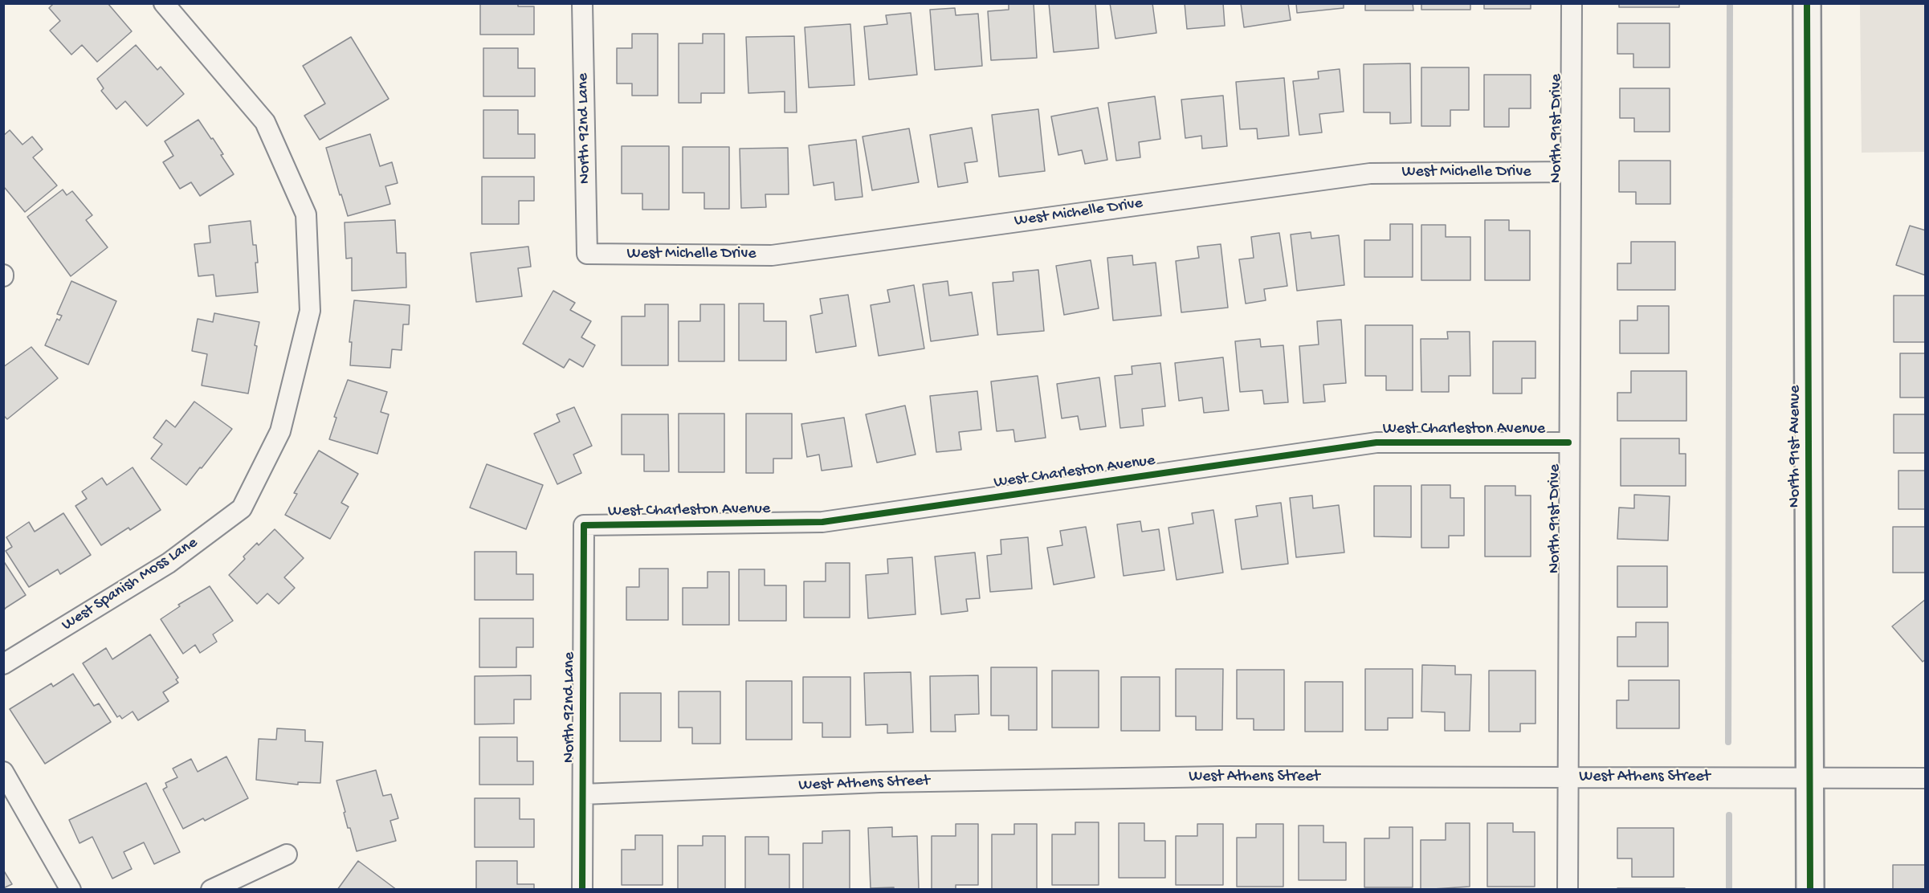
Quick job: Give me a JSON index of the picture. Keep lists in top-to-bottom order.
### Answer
{
  "streets": {
    "main road": ["North 91st Avenue"],
    "street": [
      "North 92nd Lane",
      "North 91st Drive",
      "West Michelle Drive",
      "West Charleston Avenue",
      "West Spanish Moss Lane",
      "West Athens Street"
    ]
  },
  "crossings": [
    ["North 92nd Lane", "West Michelle Drive"],
    ["North 92nd Lane", "West Charleston Avenue"],
    ["North 92nd Lane", "West Athens Street"],
    ["North 91st Drive", "West Michelle Drive"],
    ["North 91st Drive", "West Charleston Avenue"],
    ["North 91st Drive", "West Athens Street"],
    ["North 91st Avenue", "West Athens Street"]
  ]
}
